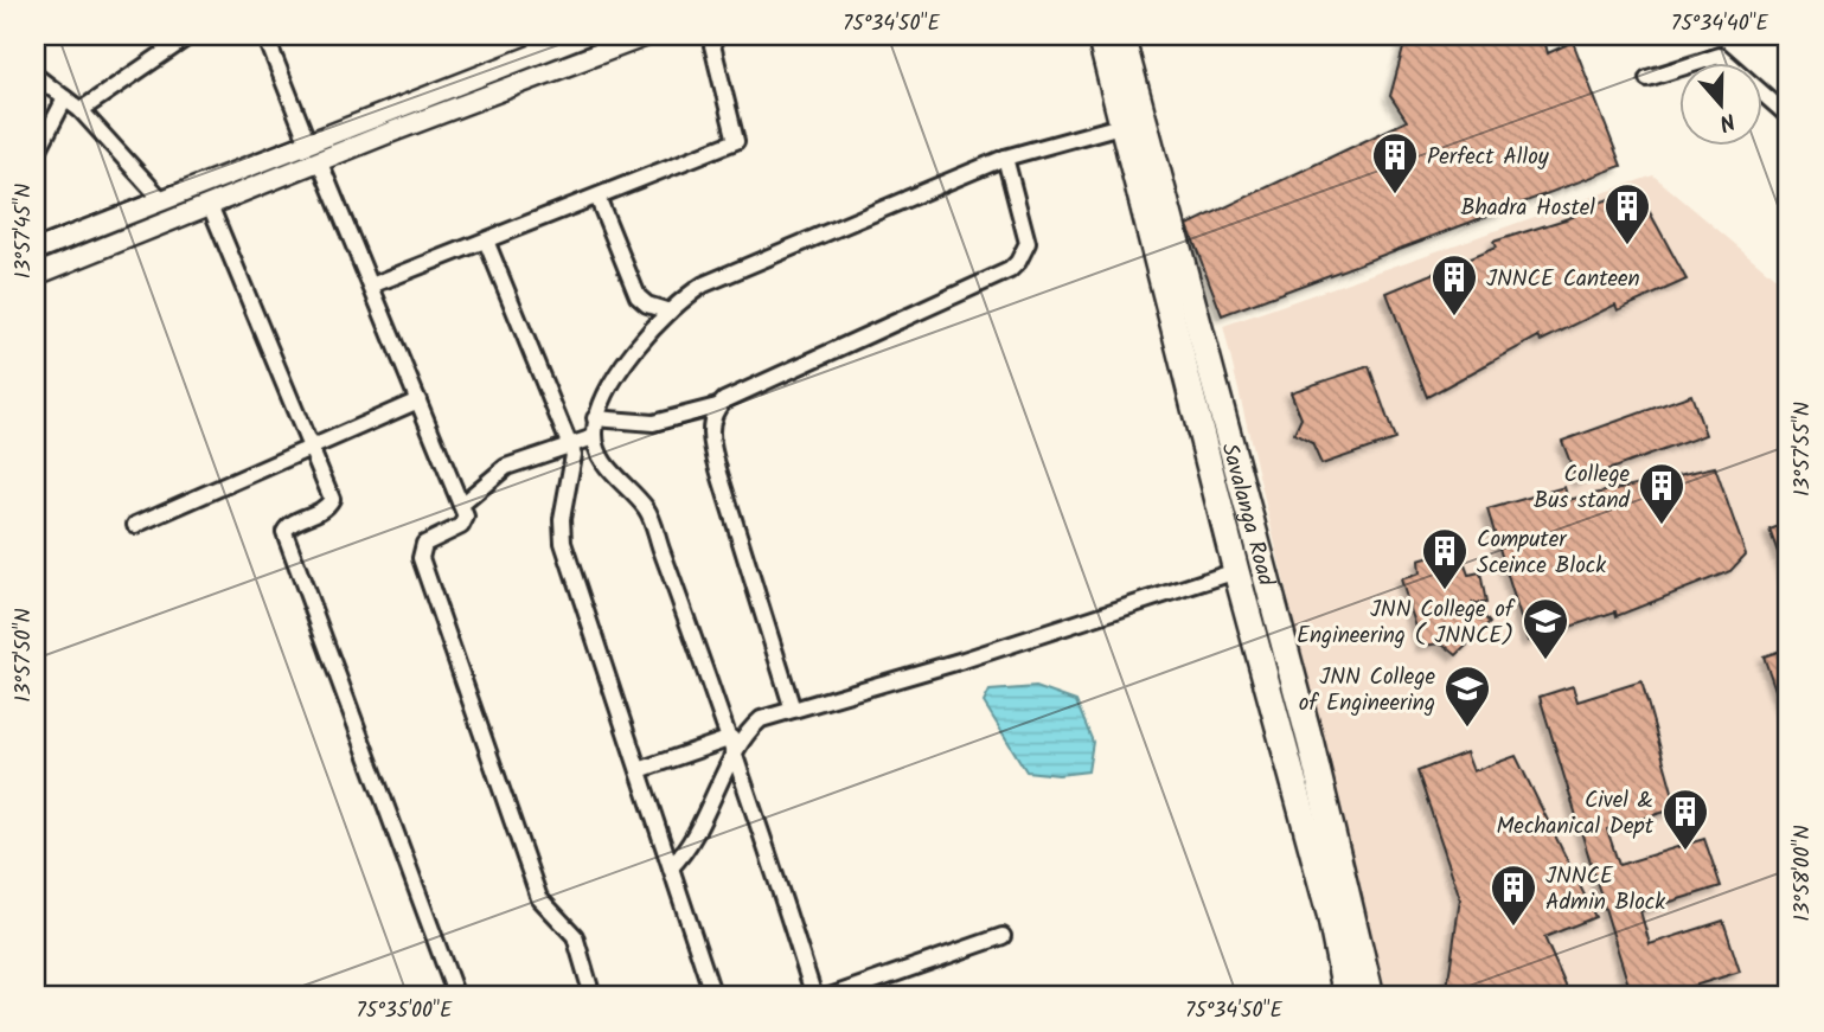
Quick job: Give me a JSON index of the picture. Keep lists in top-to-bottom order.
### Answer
{
  "streets": {
    "main road": ["Savalanga Road"]
  },
  "places": {
    "building": [
      "Perfect Alloy",
      "Bhadra Hostel",
      "JNNCE Canteen",
      "College Bus stand",
      "Computer Sceince Block",
      "Civel & Mechanical Dept",
      "JNNCE Admin Block"
    ],
    "school or university": ["JNN College of Engineering ( JNNCE)", "JNN College of Engineering"]
  },
  "north": "bottom",
  "coordinates": [
    "75°34'50\"E",
    "75°34'40\"E",
    "13°57'45\"N",
    "13°57'55\"N",
    "13°57'50\"N",
    "13°58'00\"N",
    "75°35'00\"E"
  ]
}
